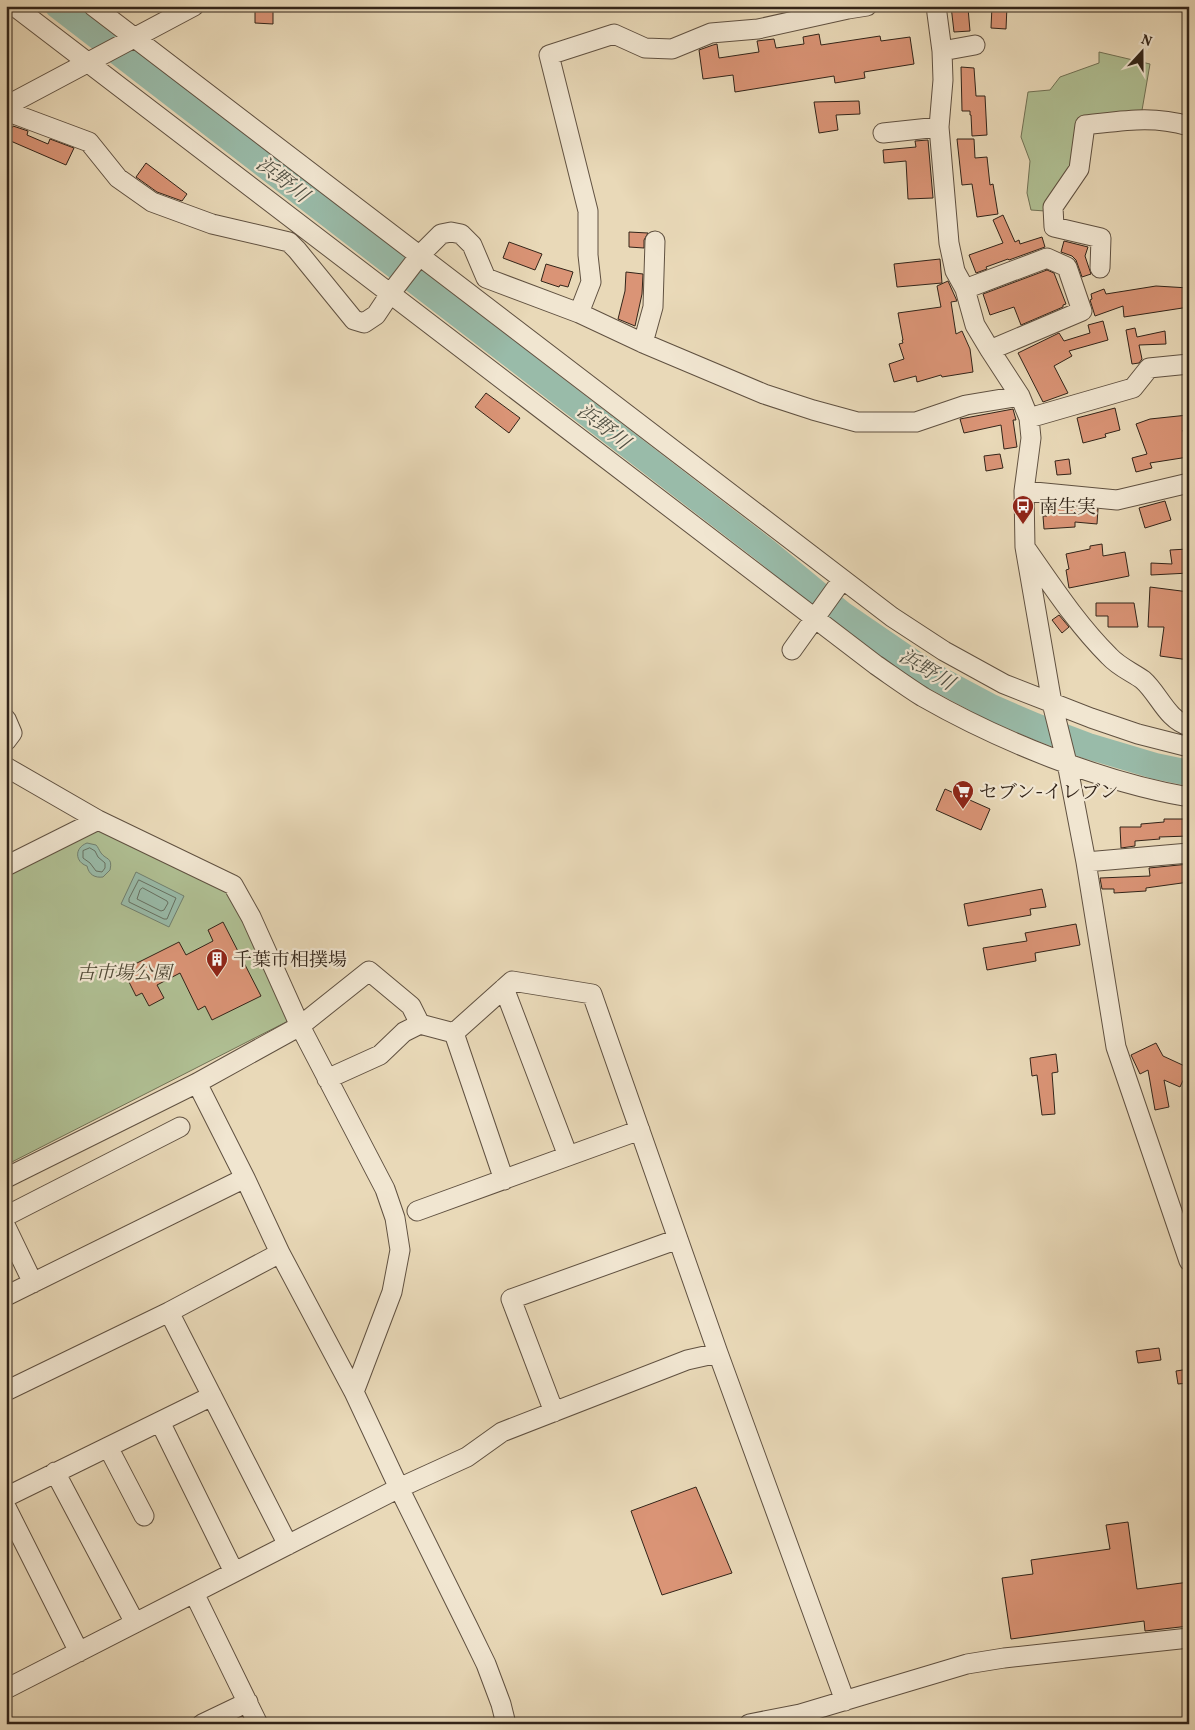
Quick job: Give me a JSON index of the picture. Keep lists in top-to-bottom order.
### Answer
{
  "water": ["浜野川"],
  "parks": ["古市場公園"],
  "places": {
    "bus stop": ["南生実"],
    "supermarket": ["セブン-イレブン"],
    "building": ["千葉市相撲場"]
  },
  "north": "top"
}
